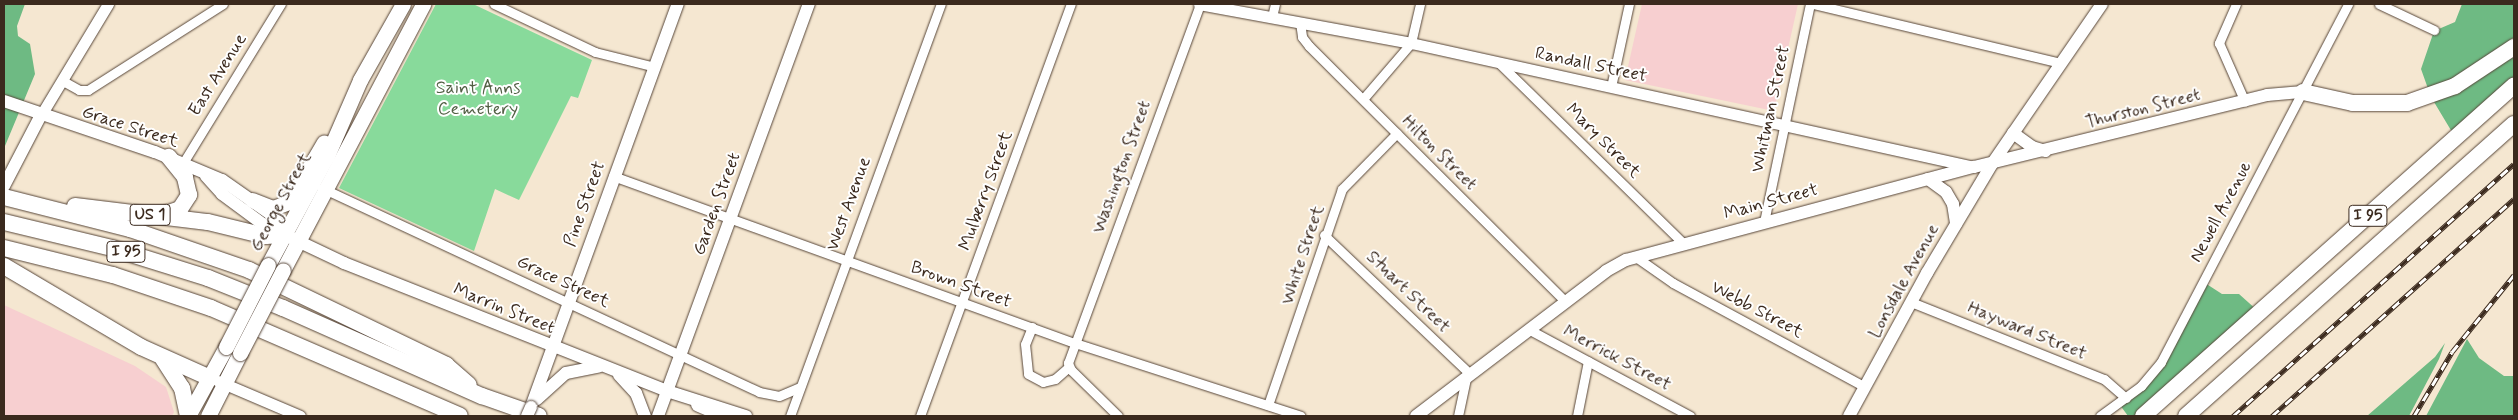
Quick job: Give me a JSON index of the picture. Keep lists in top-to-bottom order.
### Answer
{
  "streets": {
    "highway": ["US 1", "I 95"],
    "main road": [
      "Thurston Street",
      "Grace Street",
      "George Street",
      "Main Street",
      "Pine Street",
      "Garden Street",
      "Lonsdale Avenue",
      "Marrin Street"
    ],
    "street": [
      "Randall Street",
      "East Avenue",
      "Whitman Street",
      "Mary Street",
      "Hilton Street",
      "Washington Street",
      "Mulberry Street",
      "West Avenue",
      "Newell Avenue",
      "White Street",
      "Brown Street",
      "Stuart Street",
      "Webb Street",
      "Hayward Street",
      "Merrick Street"
    ]
  },
  "crossings": [
    ["Randall Street", "Whitman Street"],
    ["Randall Street", "Mary Street"],
    ["Randall Street", "Hilton Street"],
    ["Randall Street", "Washington Street"],
    ["Randall Street", "Main Street"],
    ["East Avenue", "Grace Street"],
    ["Whitman Street", "Main Street"],
    ["Thurston Street", "Main Street"],
    ["Thurston Street", "Newell Avenue"],
    ["Thurston Street", "Lonsdale Avenue"],
    ["Grace Street", "George Street"],
    ["Grace Street", "Pine Street"],
    ["Grace Street", "Garden Street"],
    ["Grace Street", "West Avenue"],
    ["Grace Street", "US 1"],
    ["Grace Street", "Marrin Street"],
    ["Mary Street", "Main Street"],
    ["Hilton Street", "Main Street"],
    ["Hilton Street", "White Street"],
    ["Washington Street", "Brown Street"],
    ["Mulberry Street", "Brown Street"],
    ["George Street", "US 1"],
    ["George Street", "Marrin Street"],
    ["Main Street", "Lonsdale Avenue"],
    ["Main Street", "Stuart Street"],
    ["Main Street", "Webb Street"],
    ["Main Street", "Merrick Street"],
    ["Pine Street", "I 95"],
    ["Pine Street", "Brown Street"],
    ["Pine Street", "Marrin Street"],
    ["Garden Street", "Brown Street"],
    ["Garden Street", "Marrin Street"],
    ["West Avenue", "Brown Street"],
    ["Newell Avenue", "Hayward Street"],
    ["US 1", "Marrin Street"],
    ["White Street", "Brown Street"],
    ["White Street", "Stuart Street"],
    ["Lonsdale Avenue", "Webb Street"],
    ["Lonsdale Avenue", "Hayward Street"]
  ],
  "parks": ["Saint Anns Cemetery"]
}
